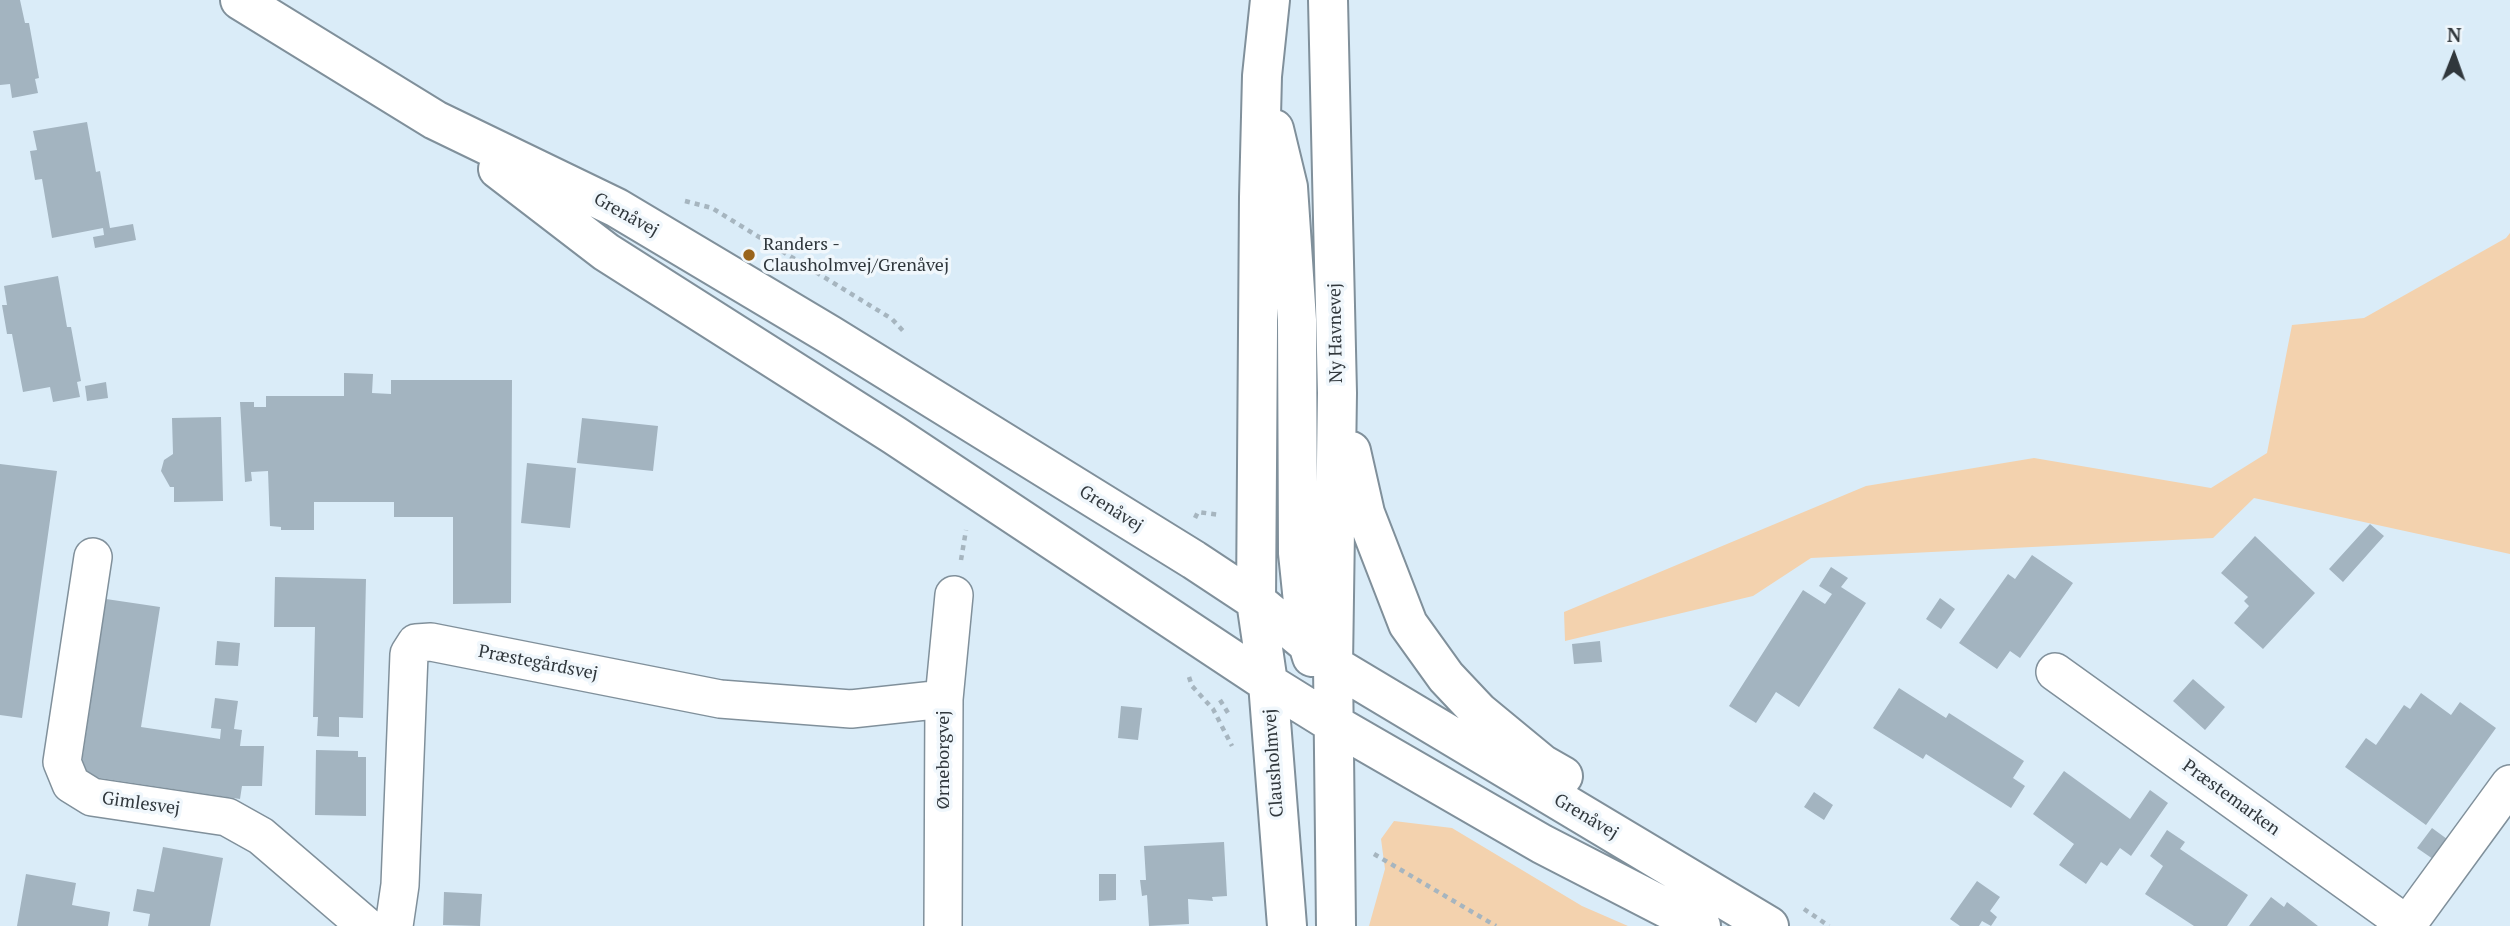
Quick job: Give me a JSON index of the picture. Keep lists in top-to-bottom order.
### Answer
{
  "streets": {
    "street": [
      "Grenåvej",
      "Ny Havnevej",
      "Præstegårdsvej",
      "Ørneborgvej",
      "Clausholmvej",
      "Præstemarken",
      "Gimlesvej"
    ]
  },
  "crossings": [
    ["Grenåvej", "Ny Havnevej"],
    ["Grenåvej", "Clausholmvej"],
    ["Præstegårdsvej", "Ørneborgvej"]
  ],
  "places": ["Randers - Clausholmvej/Grenåvej"],
  "north": "top"
}
